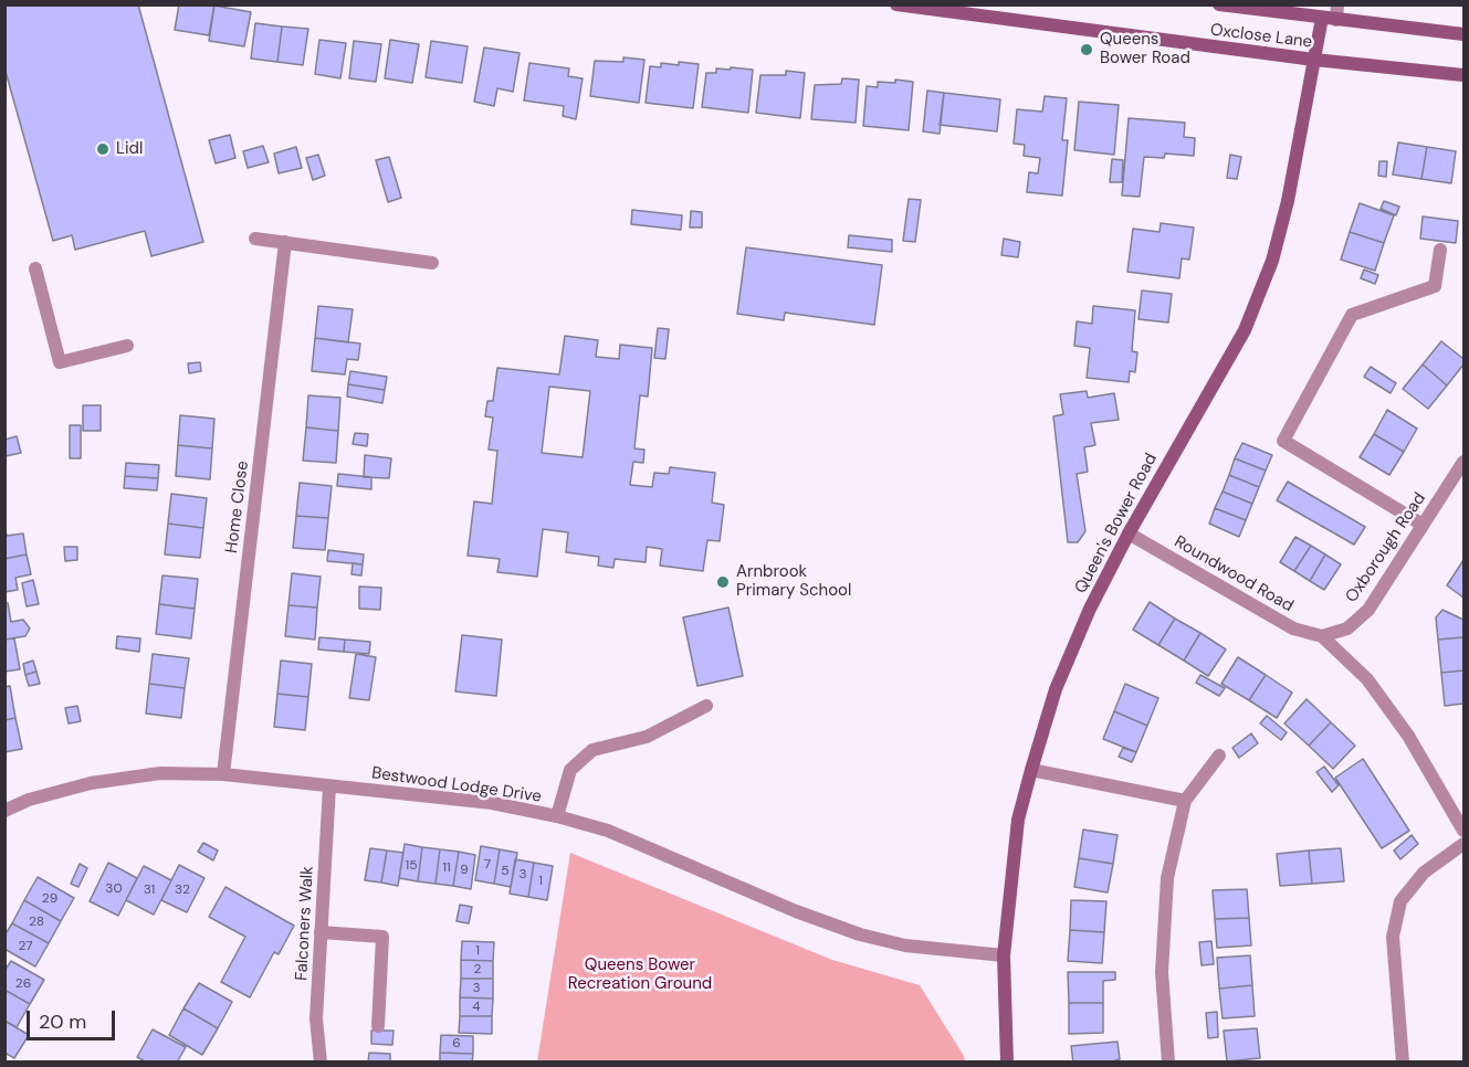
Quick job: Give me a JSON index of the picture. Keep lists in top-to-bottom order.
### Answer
{
  "streets": {
    "street": [
      "Oxclose Lane",
      "Home Close",
      "Queen's Bower Road",
      "Oxborough Road",
      "Roundwood Road",
      "Bestwood Lodge Drive",
      "Falconers Walk"
    ]
  },
  "crossings": [
    ["Oxclose Lane", "Queen's Bower Road"],
    ["Home Close", "Bestwood Lodge Drive"],
    ["Queen's Bower Road", "Roundwood Road"],
    ["Queen's Bower Road", "Bestwood Lodge Drive"],
    ["Oxborough Road", "Roundwood Road"],
    ["Bestwood Lodge Drive", "Falconers Walk"]
  ],
  "parks": ["Queens Bower Recreation Ground"],
  "places": ["Queens Bower Road", "Lidl", "Arnbrook Primary School"],
  "house_numbers": [
    "7",
    "15",
    "11",
    "9",
    "5",
    "3",
    "1",
    "30",
    "31",
    "32",
    "29",
    "28",
    "27",
    "1",
    "2",
    "26",
    "3",
    "4",
    "6"
  ],
  "scale_bar": "20 m"
}
